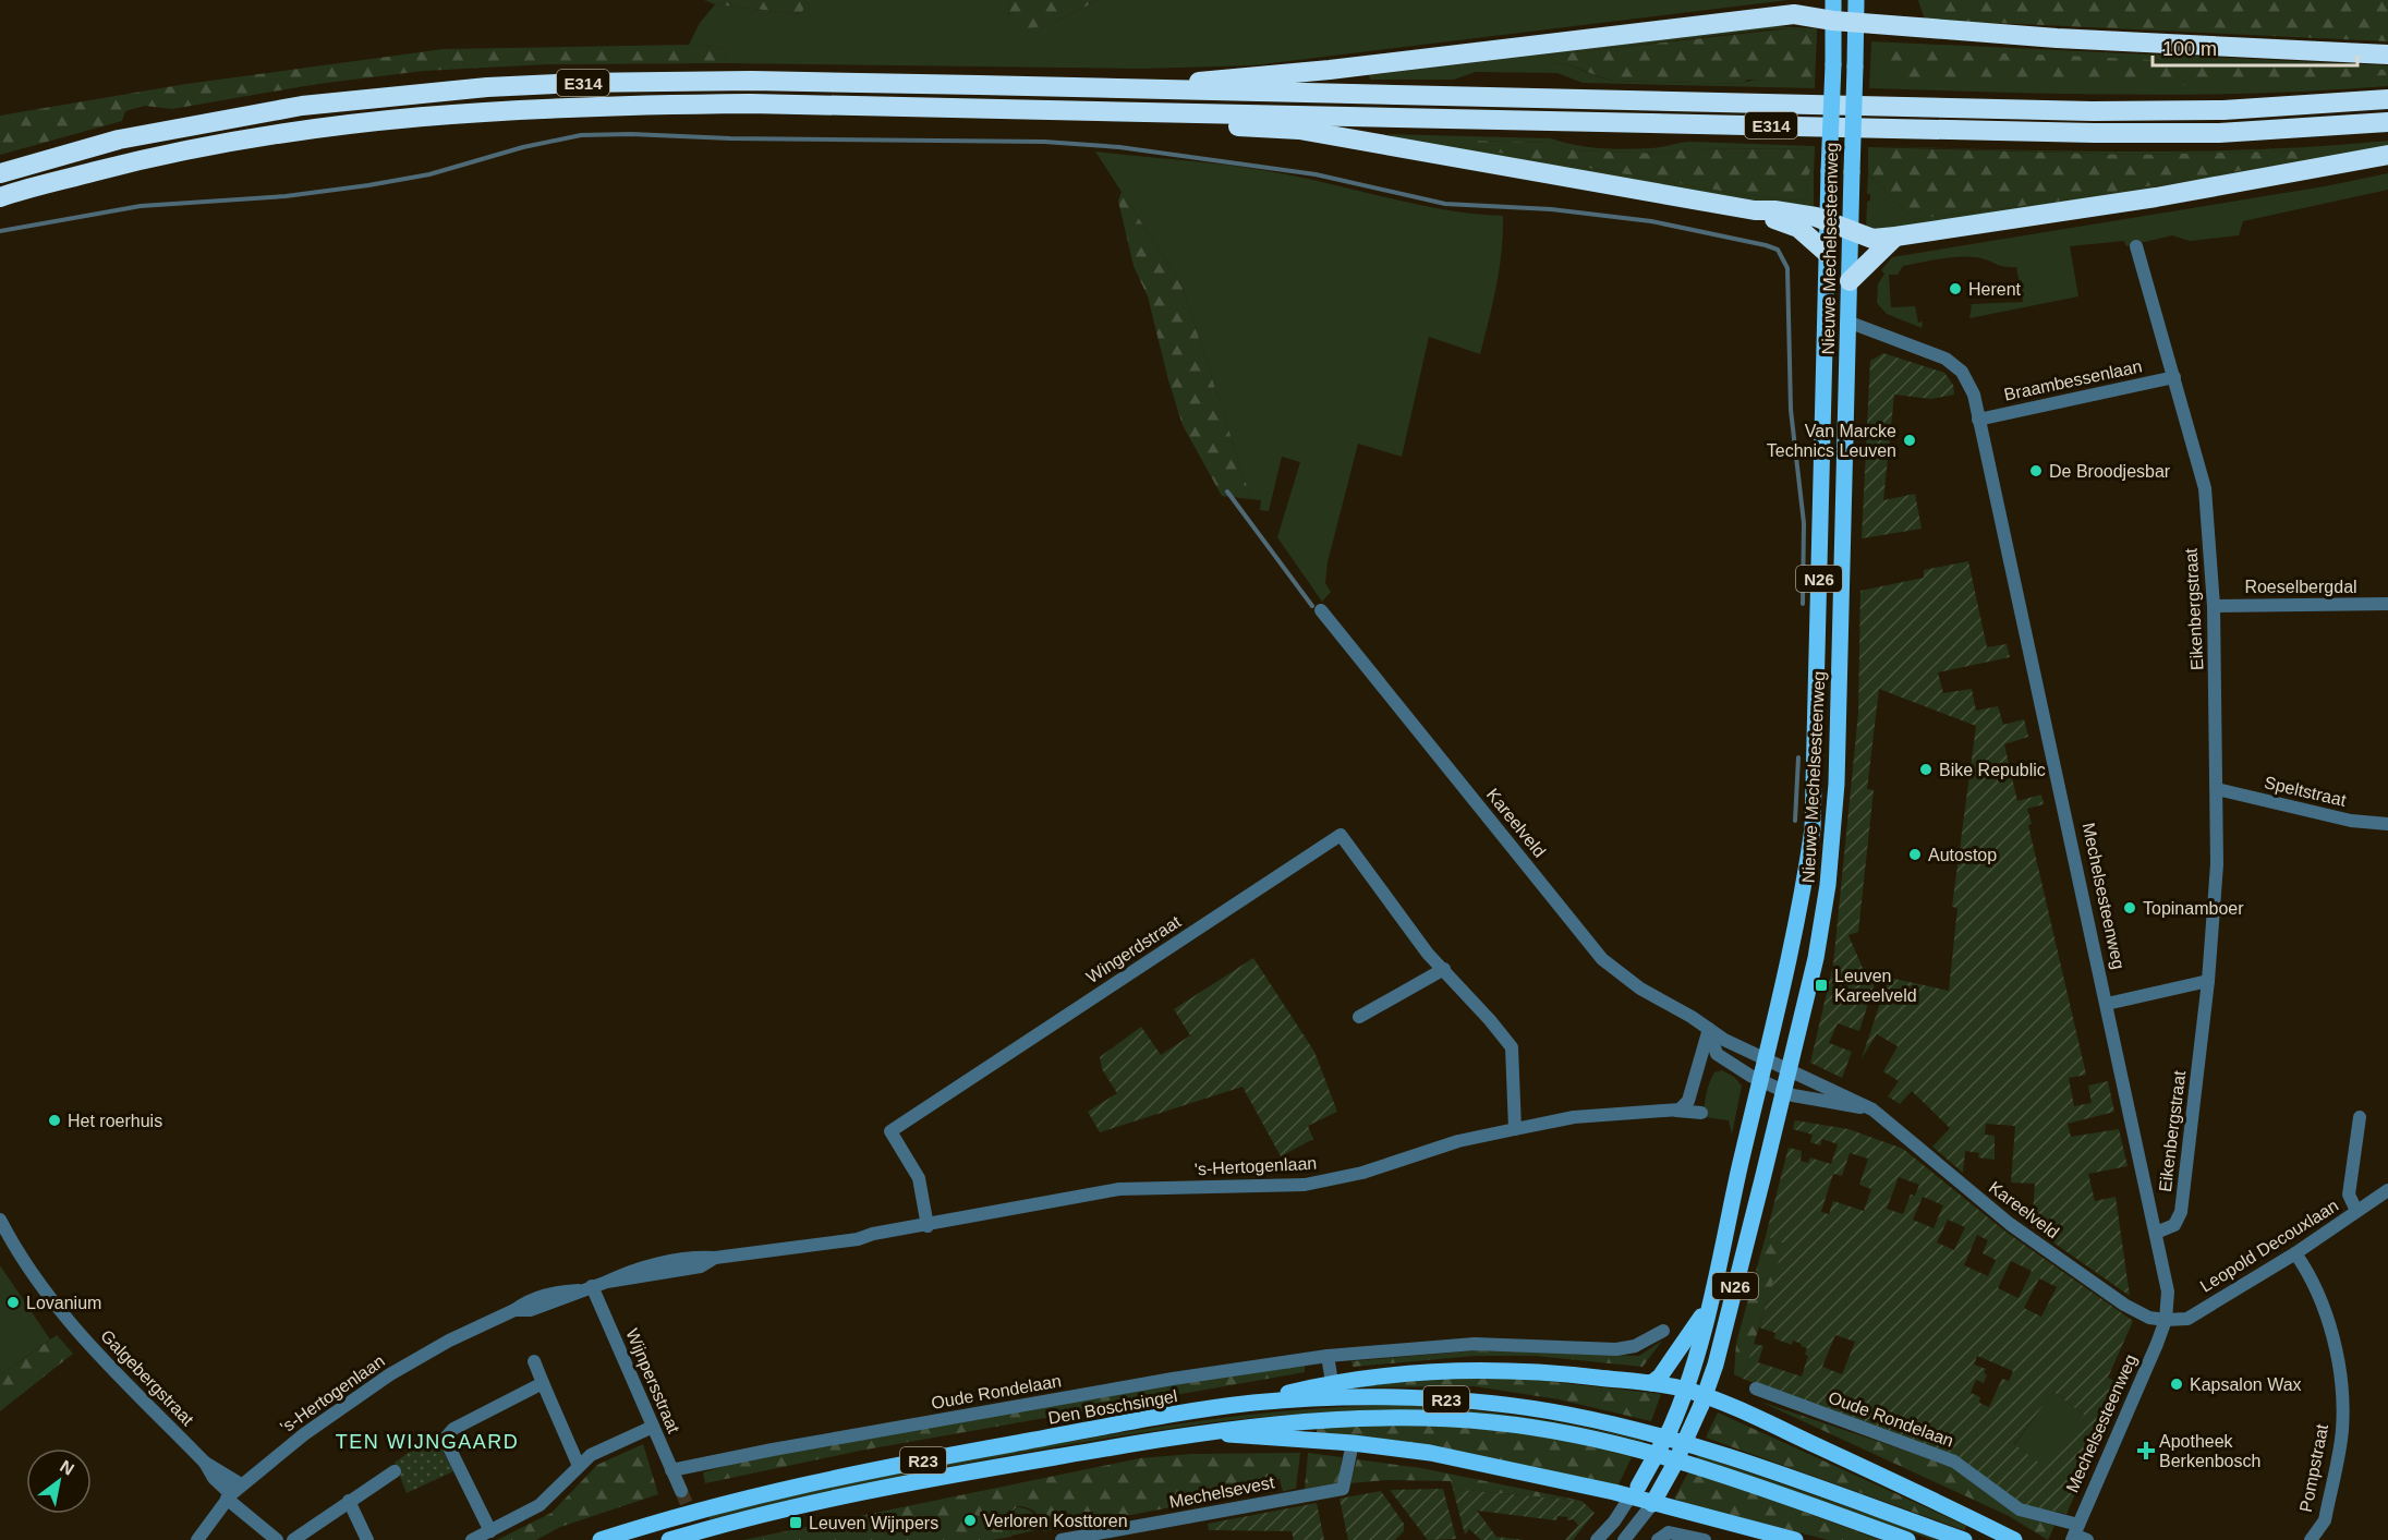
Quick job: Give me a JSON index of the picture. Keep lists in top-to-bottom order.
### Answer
{
  "streets": {
    "highway": ["E314"],
    "main road": [
      "Nieuwe Mechelsesteenweg",
      "N26",
      "R23",
      "Den Boschsingel"
    ],
    "street": [
      "Braambessenlaan",
      "Roeselbergdal",
      "Eikenbergstraat",
      "Speltstraat",
      "Kareelveld",
      "Mechelsesteenweg",
      "Wingerdstraat",
      "'s-Hertogenlaan",
      "Leopold Decouxlaan",
      "Galgebergstraat",
      "Wijnpersstraat",
      "Oude Rondelaan",
      "Pompstraat",
      "Mechelsevest"
    ]
  },
  "crossings": [
    ["Nieuwe Mechelsesteenweg", "N26"],
    ["Nieuwe Mechelsesteenweg", "Kareelveld"],
    ["Nieuwe Mechelsesteenweg", "Mechelsesteenweg"],
    ["Braambessenlaan", "Eikenbergstraat"],
    ["Braambessenlaan", "Mechelsesteenweg"],
    ["Roeselbergdal", "Eikenbergstraat"],
    ["Eikenbergstraat", "Speltstraat"],
    ["Eikenbergstraat", "Mechelsesteenweg"],
    ["Kareelveld", "Mechelsesteenweg"],
    ["Kareelveld", "Leopold Decouxlaan"],
    ["Mechelsesteenweg", "Leopold Decouxlaan"],
    ["Mechelsesteenweg", "Oude Rondelaan"],
    ["Wingerdstraat", "'s-Hertogenlaan"],
    ["'s-Hertogenlaan", "Galgebergstraat"],
    ["'s-Hertogenlaan", "Wijnpersstraat"],
    ["Leopold Decouxlaan", "Pompstraat"],
    ["Wijnpersstraat", "Oude Rondelaan"]
  ],
  "districts": ["TEN WIJNGAARD"],
  "places": {
    "other": [
      "Herent",
      "Van Marcke Technics Leuven",
      "De Broodjesbar",
      "Bike Republic",
      "Autostop",
      "Topinamboer",
      "Het roerhuis",
      "Lovanium",
      "Kapsalon Wax",
      "Verloren Kosttoren"
    ],
    "transit": ["Leuven Kareelveld", "Leuven Wijnpers"],
    "health": ["Apotheek Berkenbosch"]
  },
  "scale_bar": "100 m",
  "north": "top right"
}
